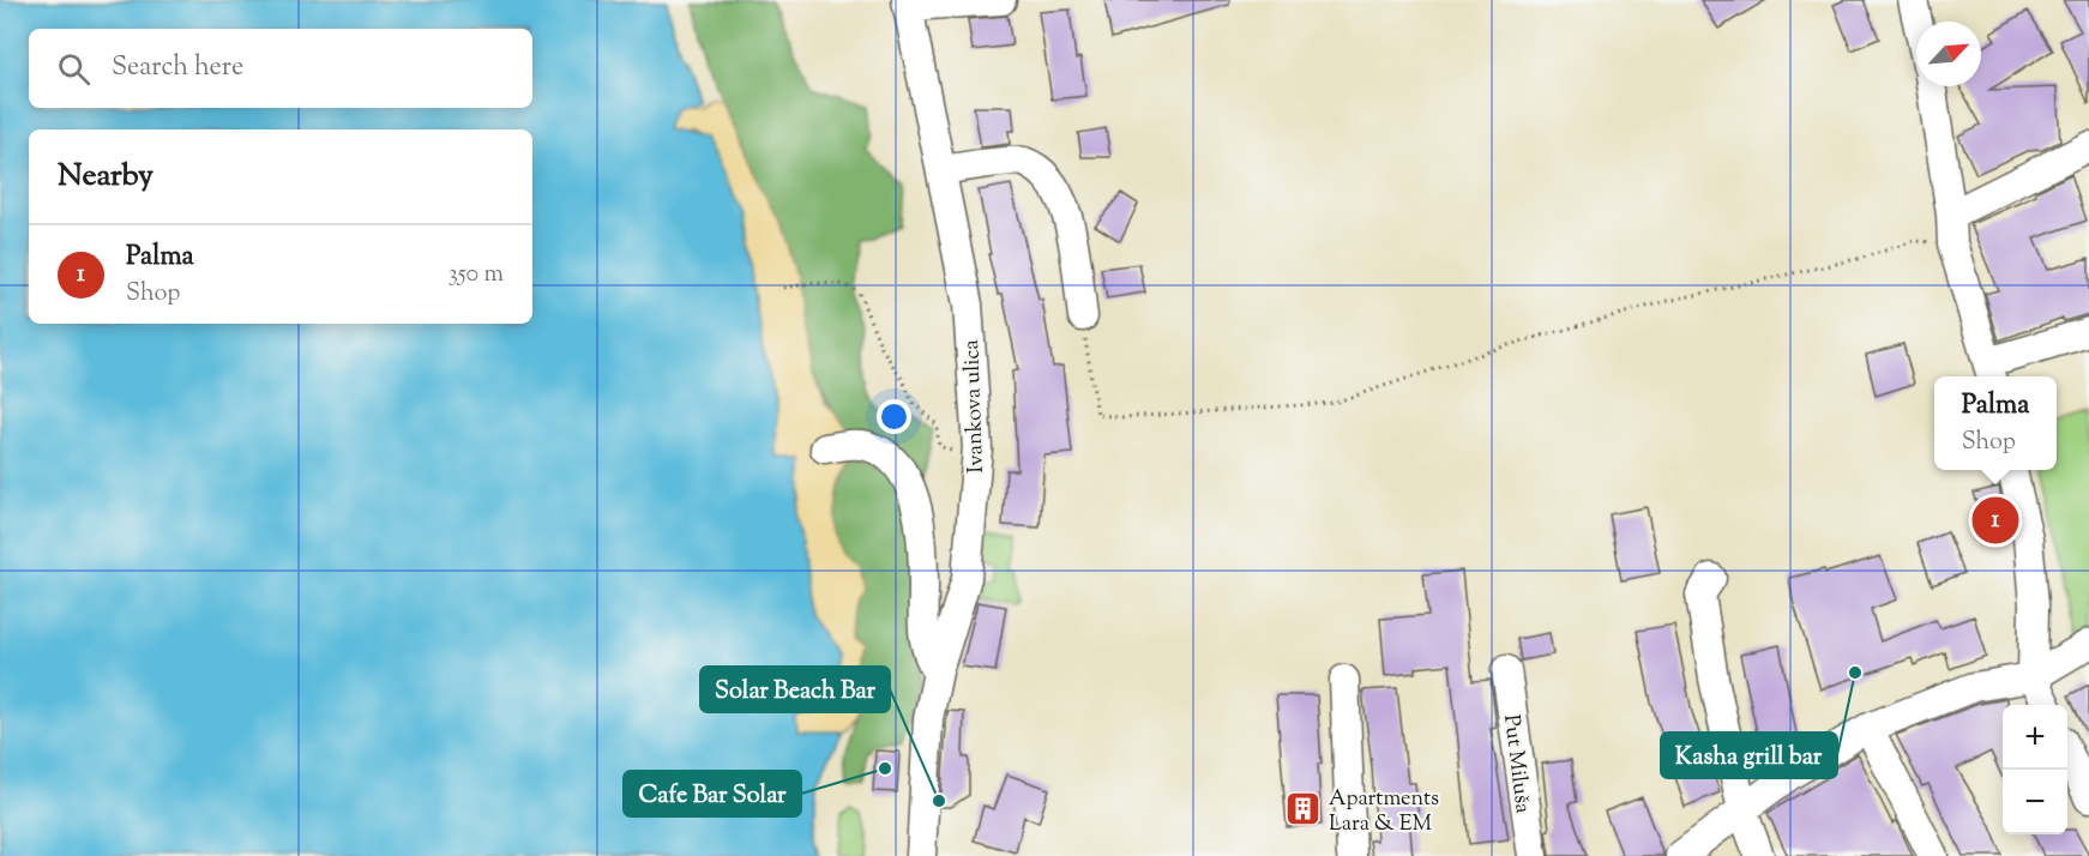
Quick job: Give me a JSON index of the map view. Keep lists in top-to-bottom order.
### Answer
{
  "streets": {
    "street": ["Ivankova ulica", "Put Miluša"]
  },
  "places": {
    "other": ["Kasha grill bar", "Cafe Bar Solar", "Solar Beach Bar"],
    "building": ["Apartments Lara & EM"]
  },
  "north": "top right",
  "page": {
    "search": "Search here",
    "heading": "Nearby",
    "list": [
      {
        "mark": "1",
        "name": "Palma",
        "note": "Shop",
        "value": "350 m"
      }
    ],
    "popup": ["Palma", "Shop"],
    "pins": "1",
    "map_buttons": ["+", "−"]
  }
}
